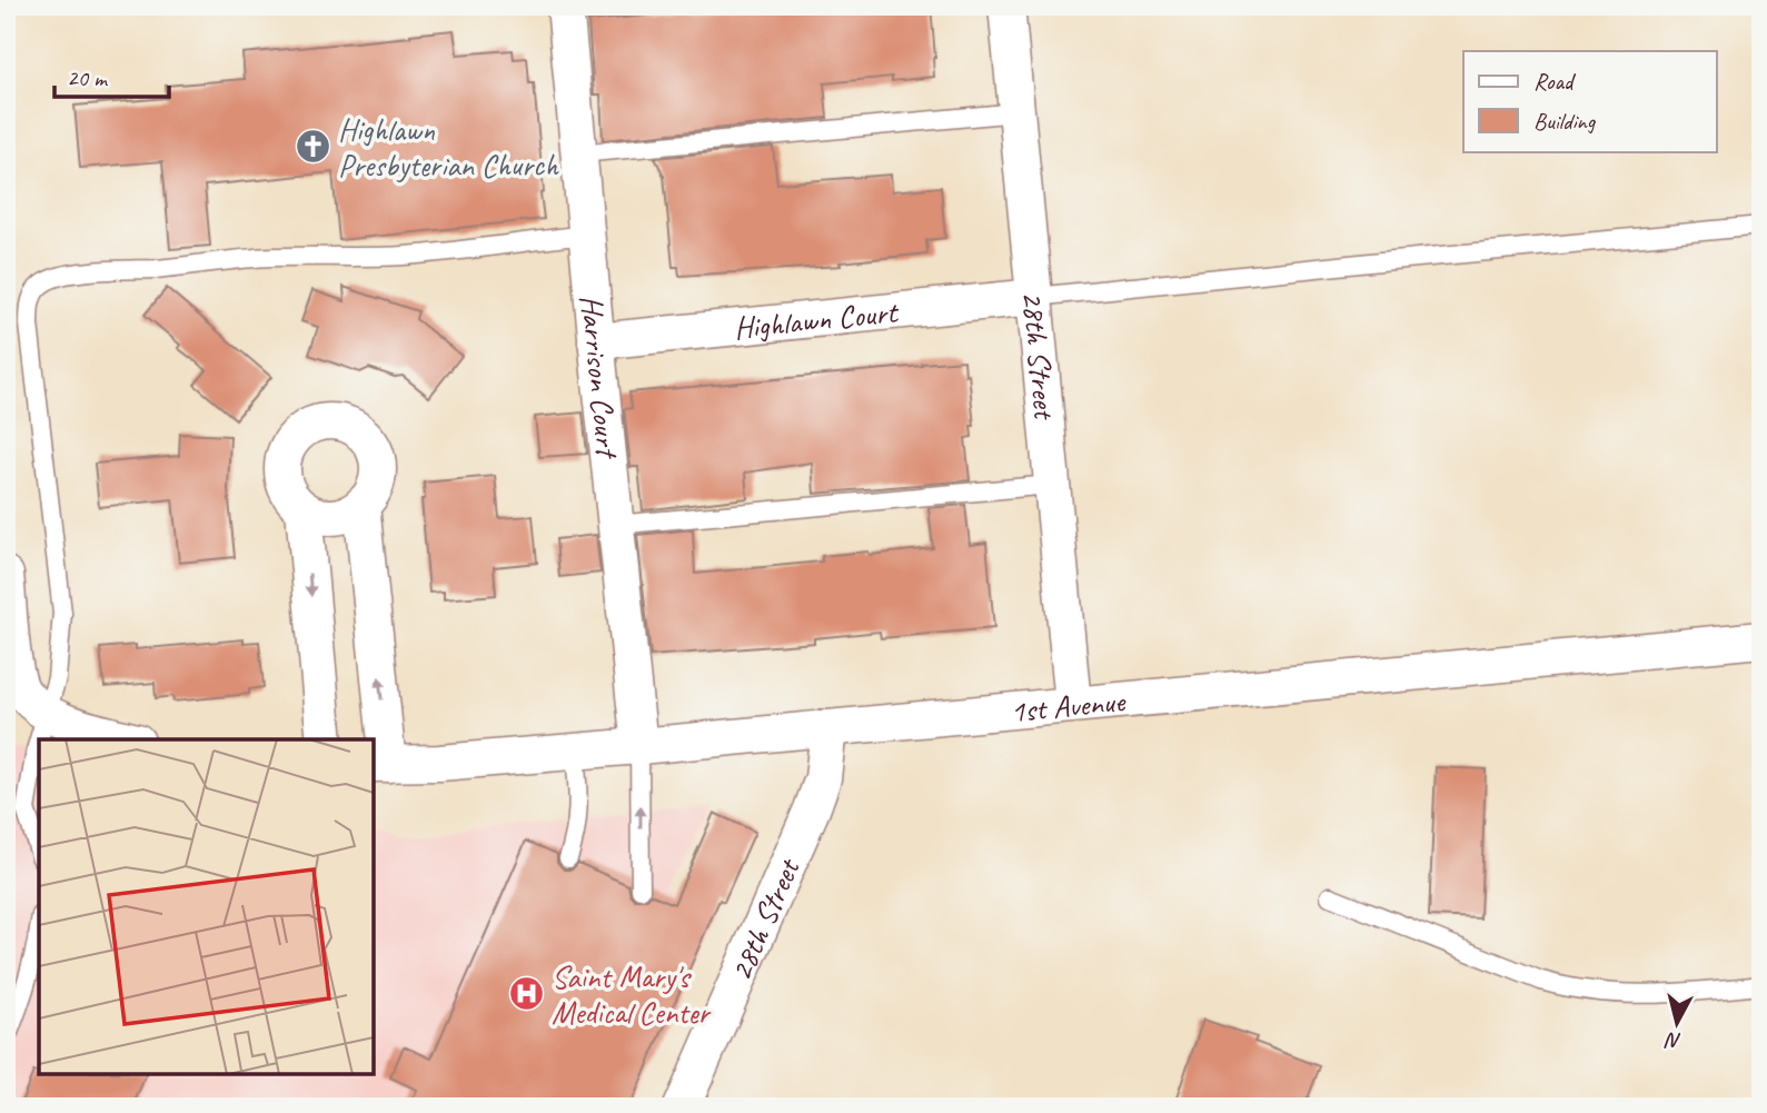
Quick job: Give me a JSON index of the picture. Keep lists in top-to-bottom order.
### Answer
{
  "streets": {
    "street": [
      "Highlawn Court",
      "28th Street",
      "Harrison Court",
      "1st Avenue"
    ]
  },
  "crossings": [
    ["Highlawn Court", "28th Street"],
    ["Highlawn Court", "Harrison Court"],
    ["28th Street", "1st Avenue"],
    ["Harrison Court", "1st Avenue"]
  ],
  "places": {
    "church": ["Highlawn Presbyterian Church"],
    "hospital": ["Saint Mary's Medical Center"]
  },
  "legend": ["Road", "Building"],
  "scale_bar": "20 m",
  "north": "bottom"
}
